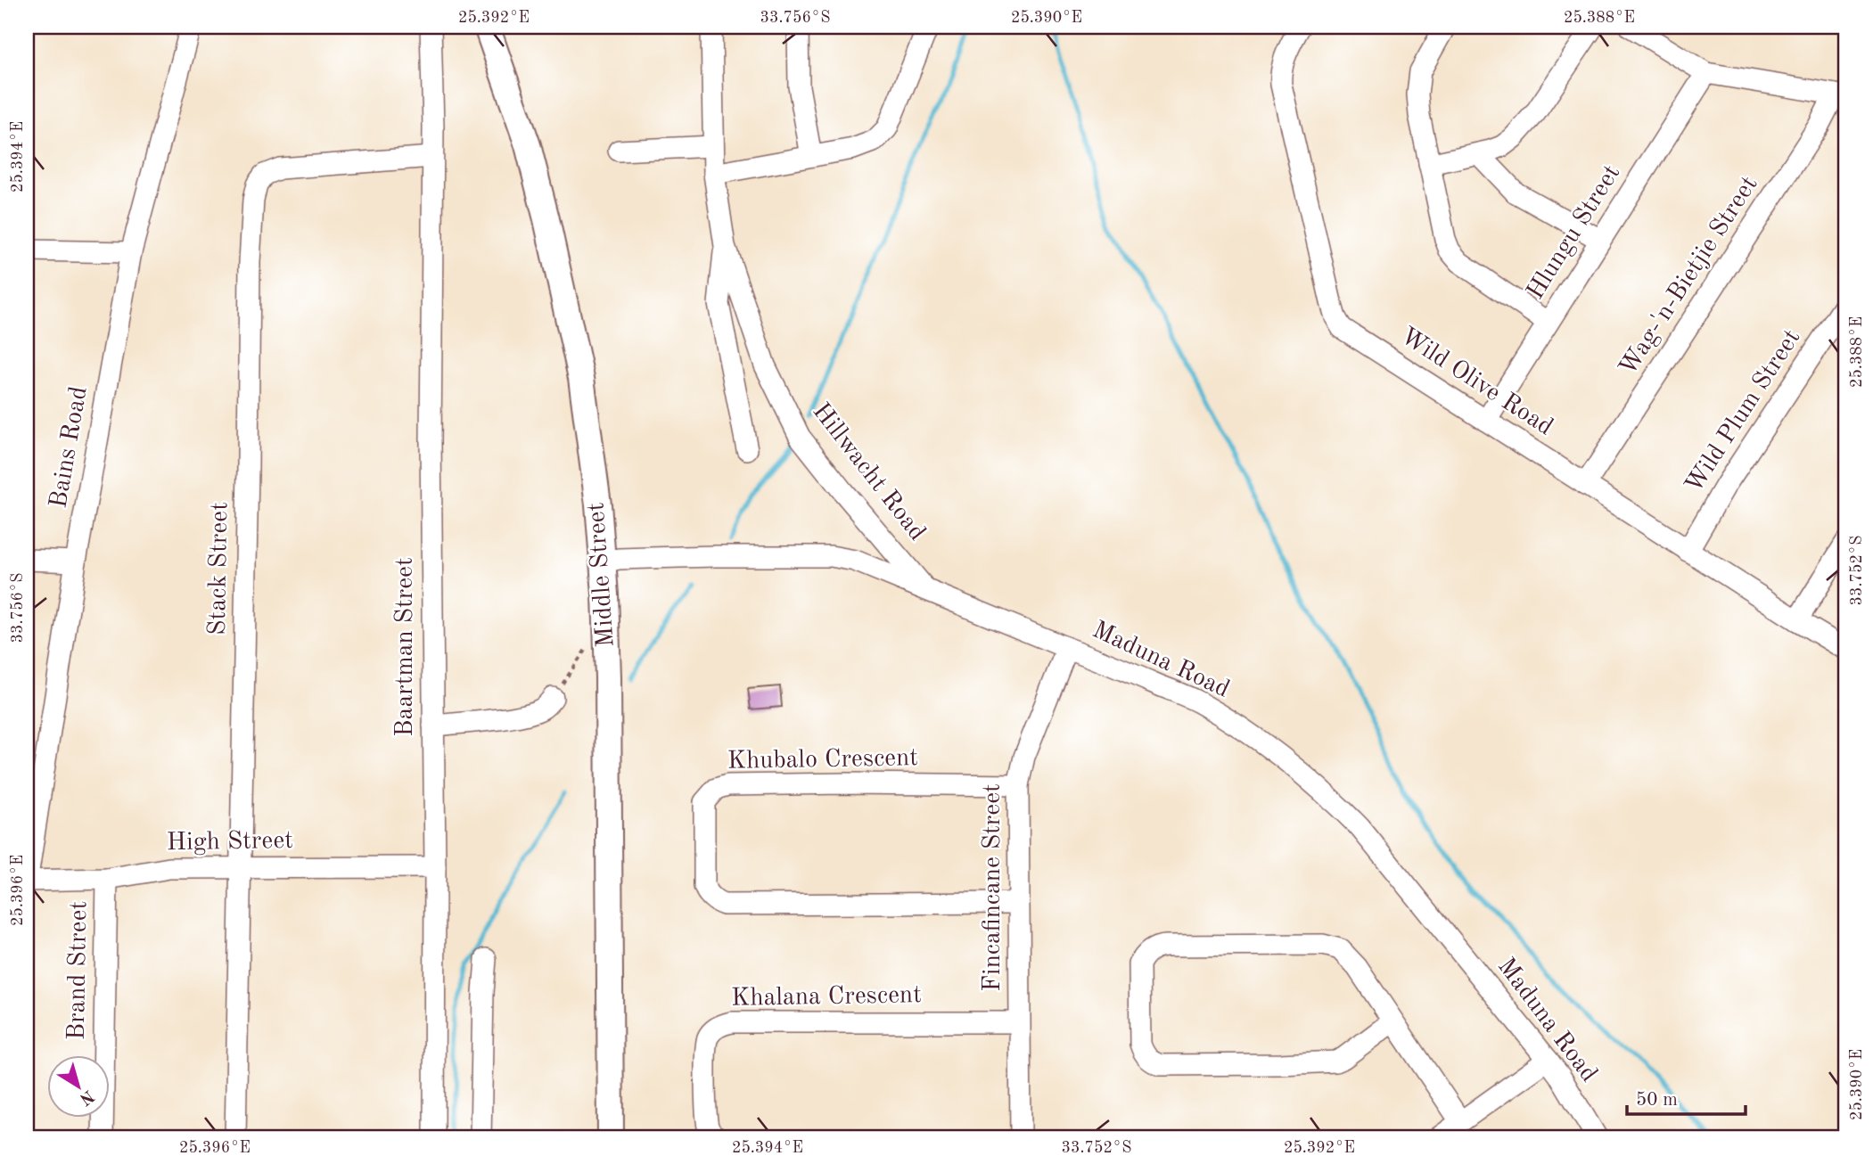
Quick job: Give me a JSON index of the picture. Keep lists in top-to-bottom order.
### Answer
{
  "streets": {
    "main road": ["Middle Street"],
    "street": [
      "Hlungu Street",
      "Wag-'n-Bietjie Street",
      "Wild Olive Road",
      "Wild Plum Street",
      "Bains Road",
      "Hillwacht Road",
      "Stack Street",
      "Baartman Street",
      "Maduna Road",
      "Khubalo Crescent",
      "High Street",
      "Fincafincane Street",
      "Brand Street",
      "Khalana Crescent"
    ]
  },
  "crossings": [
    ["Hlungu Street", "Wild Olive Road"],
    ["Wag-'n-Bietjie Street", "Wild Olive Road"],
    ["Wild Olive Road", "Wild Plum Street"],
    ["Bains Road", "High Street"],
    ["Hillwacht Road", "Maduna Road"],
    ["Stack Street", "Baartman Street"],
    ["Stack Street", "High Street"],
    ["Middle Street", "Maduna Road"],
    ["Baartman Street", "High Street"],
    ["Maduna Road", "Fincafincane Street"],
    ["Khubalo Crescent", "Fincafincane Street"],
    ["High Street", "Brand Street"],
    ["Fincafincane Street", "Khalana Crescent"]
  ],
  "scale_bar": "50 m",
  "north": "bottom right",
  "coordinates": [
    "25.392°E",
    "33.756°S",
    "25.390°E",
    "25.388°E",
    "25.394°E",
    "33.752°S",
    "25.396°E"
  ]
}
